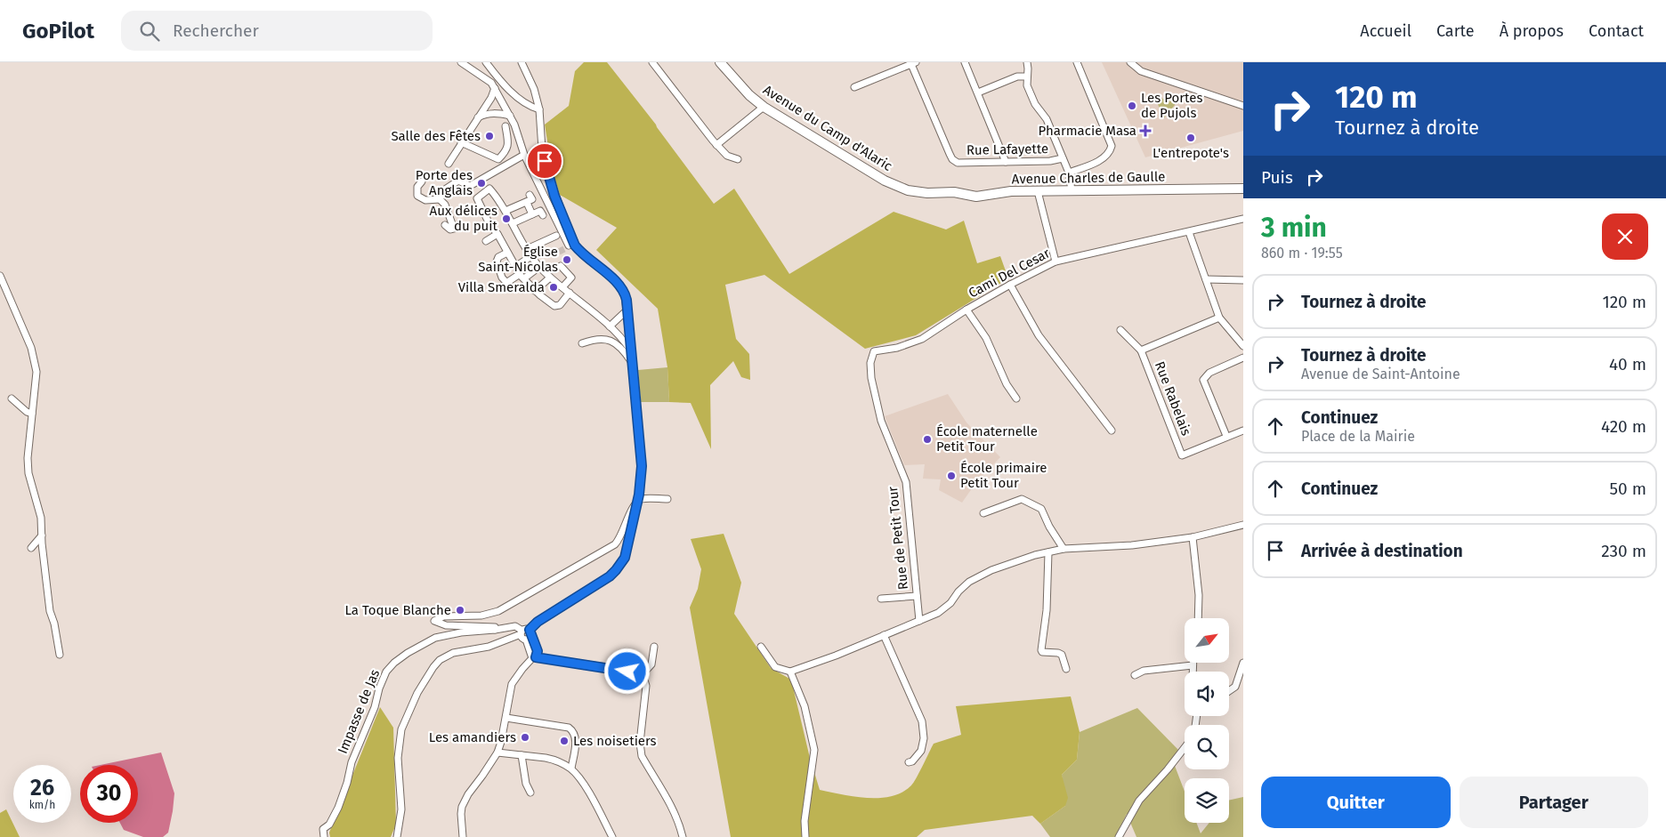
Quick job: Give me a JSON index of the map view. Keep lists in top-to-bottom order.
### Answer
{
  "streets": {
    "main road": ["Avenue du Camp d'Alaric", "Avenue Charles de Gaulle"],
    "street": [
      "Rue Lafayette",
      "Cami Del Cesar",
      "Rue Rabelais",
      "Rue de Petit Tour",
      "Impasse de Jas"
    ]
  },
  "crossings": [
    ["Avenue du Camp d'Alaric", "Avenue Charles de Gaulle"],
    ["Cami Del Cesar", "Rue de Petit Tour"]
  ],
  "places": {
    "other": [
      "Les Portes de Pujols",
      "Salle des Fêtes",
      "L'entrepote's",
      "Porte des Anglais",
      "Aux délices du puit",
      "Église Saint-Nicolas",
      "Villa Smeralda",
      "École maternelle Petit Tour",
      "École primaire Petit Tour",
      "La Toque Blanche",
      "Les amandiers",
      "Les noisetiers"
    ],
    "health": ["Pharmacie Masa"]
  },
  "north": "top right",
  "page": {
    "header": "GoPilot",
    "search": "Rechercher",
    "nav": [
      "Accueil",
      "Carte",
      "À propos",
      "Contact"
    ],
    "turn": ["120 m", "Tournez à droite"],
    "then": "Puis",
    "heading": ["3 min", "860 m · 19:55"],
    "list": [
      {
        "name": "Tournez à droite",
        "value": "120 m"
      },
      {
        "name": "Tournez à droite",
        "note": "Avenue de Saint-Antoine",
        "value": "40 m"
      },
      {
        "name": "Continuez",
        "note": "Place de la Mairie",
        "value": "420 m"
      },
      {
        "name": "Continuez",
        "value": "50 m"
      },
      {
        "name": "Arrivée à destination",
        "value": "230 m"
      }
    ],
    "speed": "26 km/h",
    "limit": "30",
    "buttons": ["Quitter", "Partager"]
  }
}
